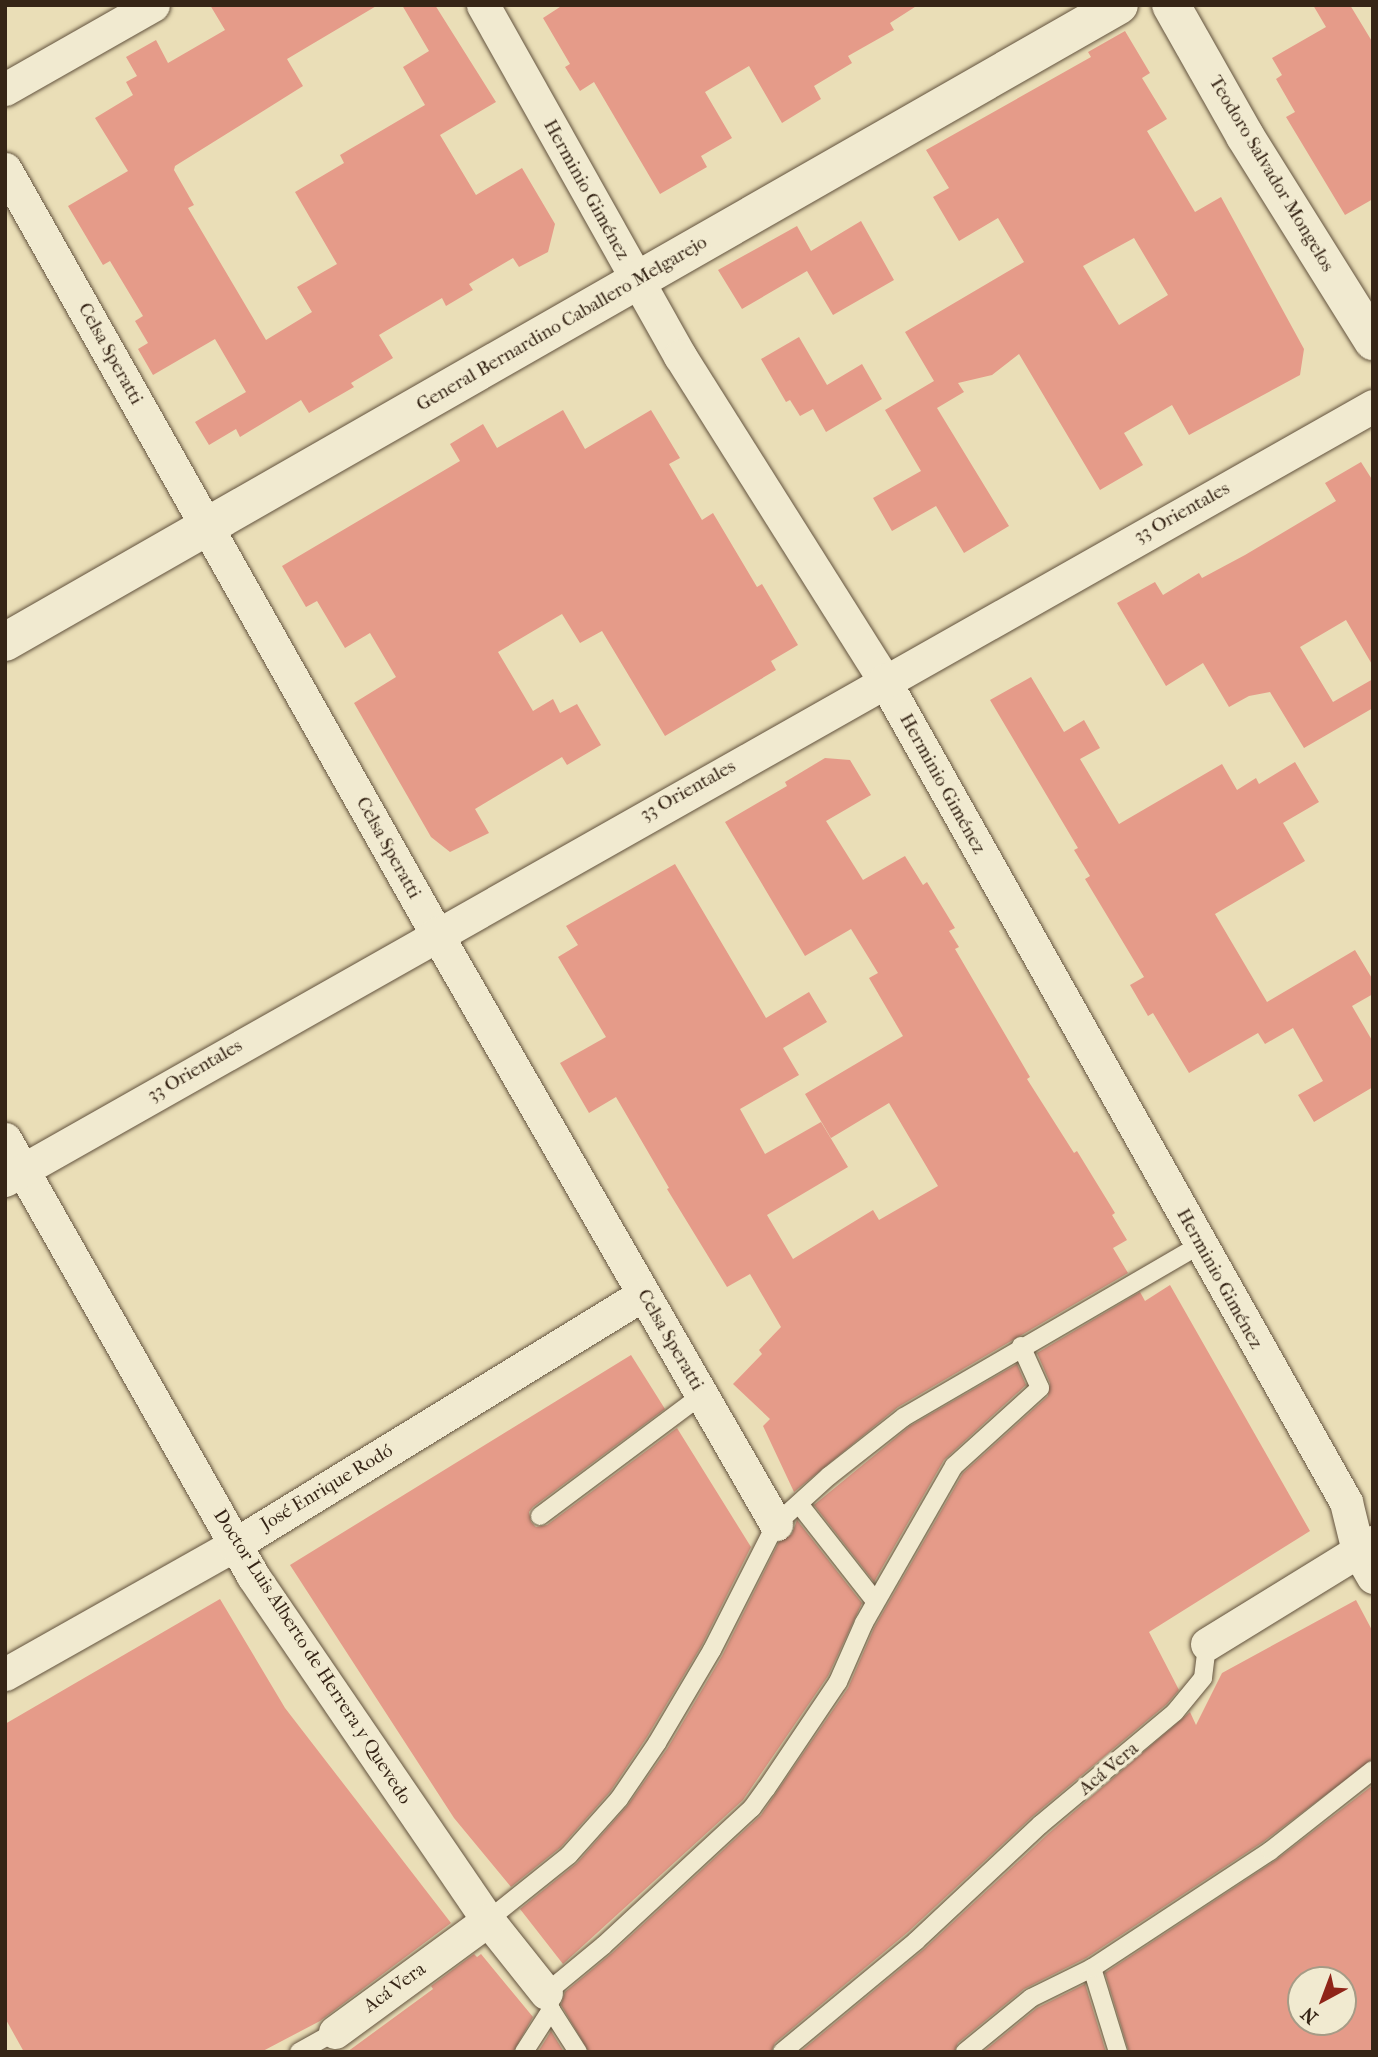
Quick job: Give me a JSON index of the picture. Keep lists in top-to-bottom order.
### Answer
{
  "streets": {
    "street": [
      "Teodoro Salvador Mongelos",
      "Herminio Giménez",
      "General Bernardino Caballero Melgarejo",
      "Celsa Speratti",
      "33 Orientales",
      "José Enrique Rodó",
      "Doctor Luis Alberto de Herrera y Quevedo",
      "Acá Vera"
    ]
  },
  "crossings": [
    ["Herminio Giménez", "General Bernardino Caballero Melgarejo"],
    ["Herminio Giménez", "33 Orientales"],
    ["Herminio Giménez", "Acá Vera"],
    ["General Bernardino Caballero Melgarejo", "Celsa Speratti"],
    ["Celsa Speratti", "33 Orientales"],
    ["Celsa Speratti", "José Enrique Rodó"],
    ["33 Orientales", "Doctor Luis Alberto de Herrera y Quevedo"],
    ["José Enrique Rodó", "Doctor Luis Alberto de Herrera y Quevedo"],
    ["Doctor Luis Alberto de Herrera y Quevedo", "Acá Vera"]
  ],
  "north": "bottom left"
}
